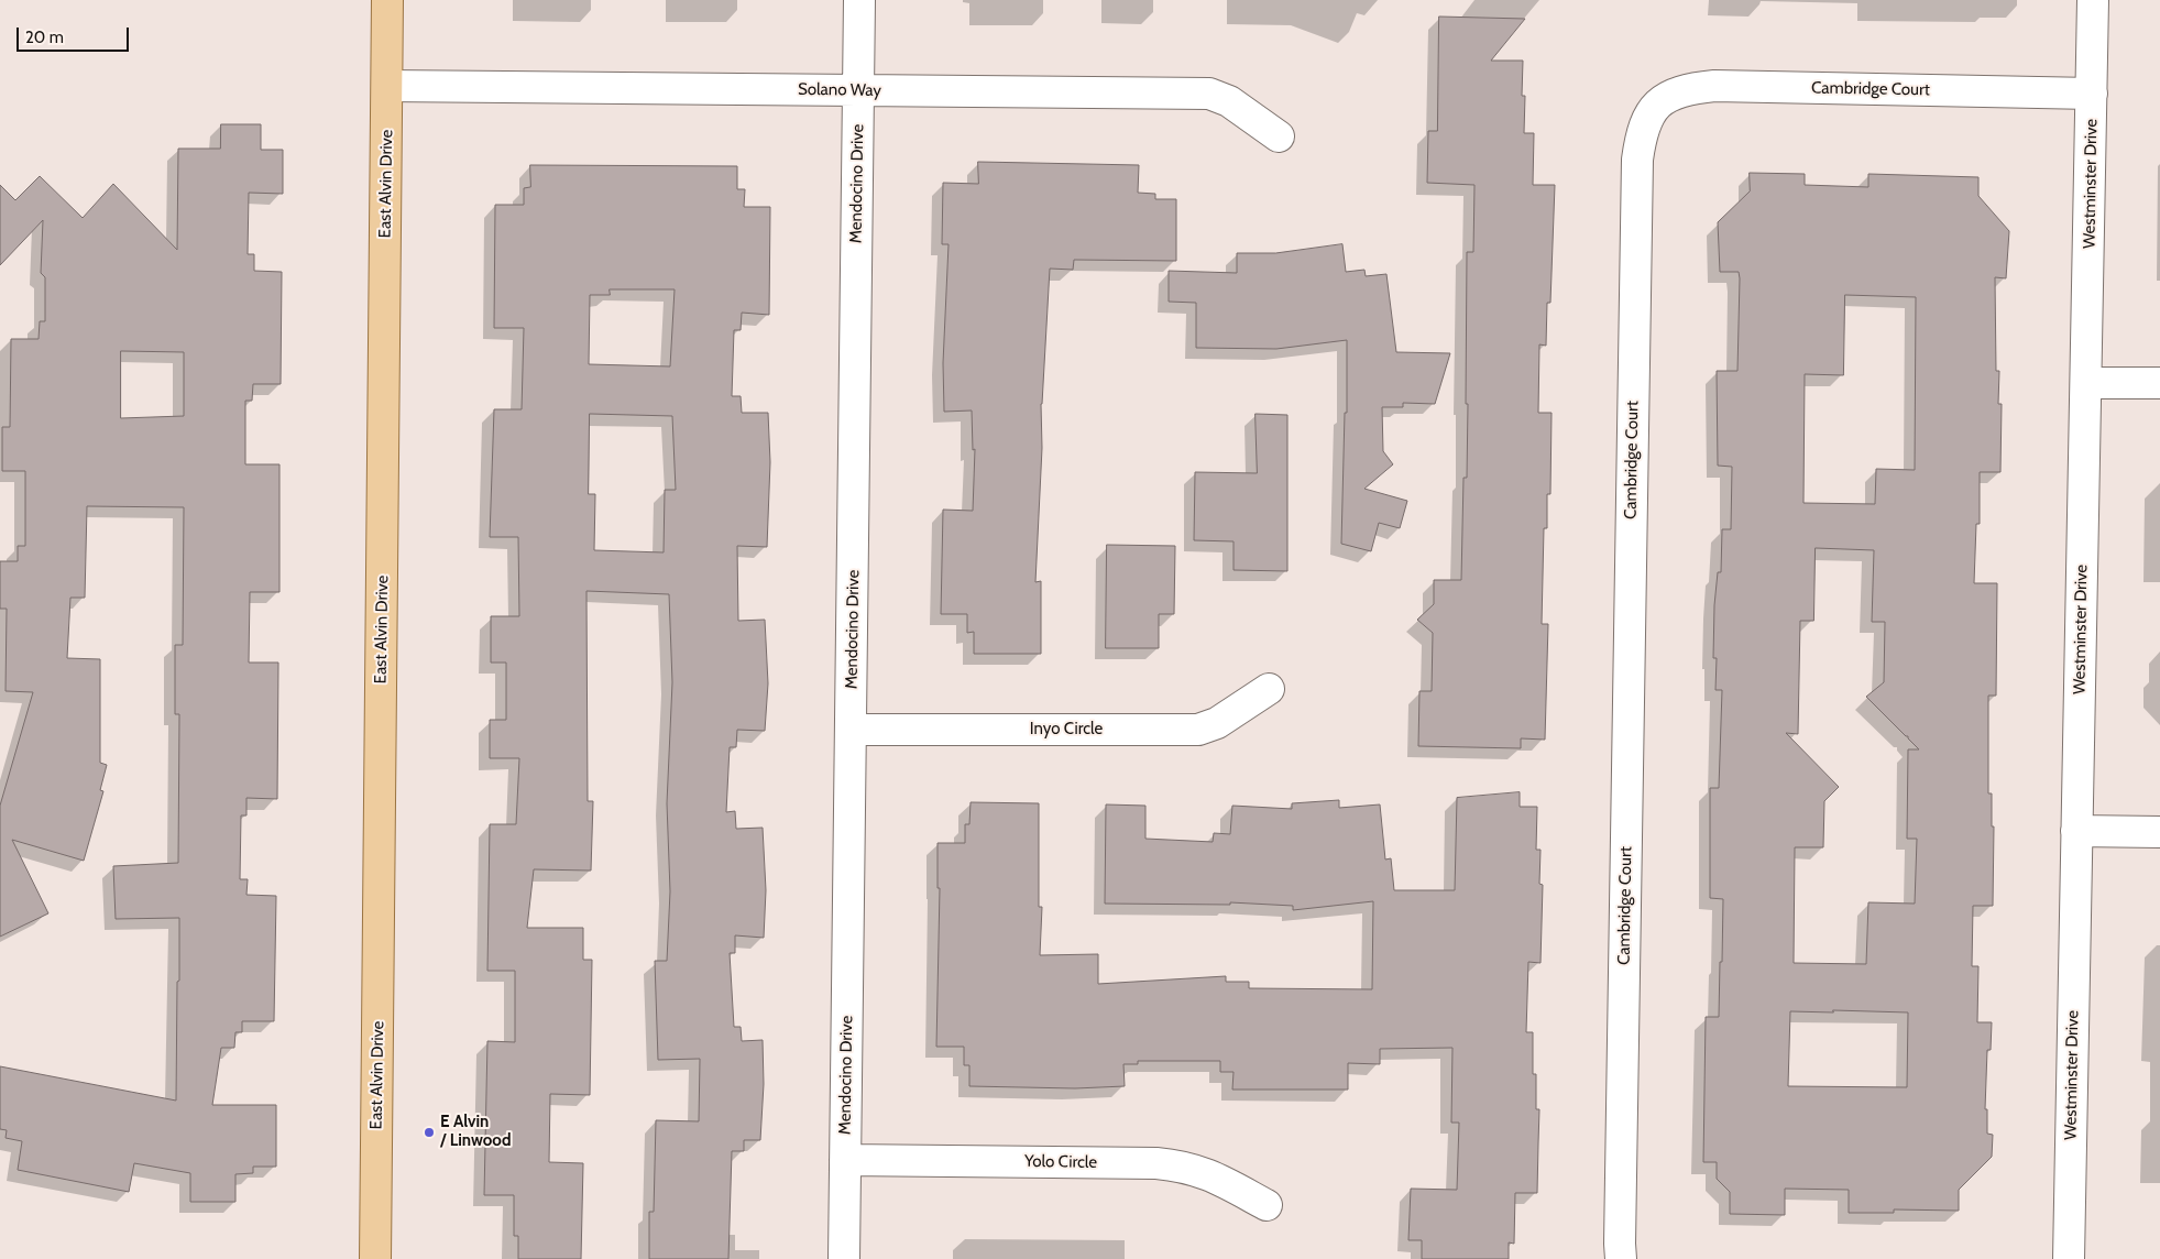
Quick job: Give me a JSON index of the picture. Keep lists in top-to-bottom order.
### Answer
{
  "streets": {
    "main road": ["East Alvin Drive"],
    "street": [
      "Cambridge Court",
      "Solano Way",
      "Mendocino Drive",
      "Westminster Drive",
      "Inyo Circle",
      "Yolo Circle"
    ]
  },
  "crossings": [
    ["Cambridge Court", "Westminster Drive"],
    ["Solano Way", "East Alvin Drive"],
    ["Solano Way", "Mendocino Drive"],
    ["Mendocino Drive", "Inyo Circle"],
    ["Mendocino Drive", "Yolo Circle"]
  ],
  "places": ["E Alvin / Linwood"],
  "scale_bar": "20 m"
}
